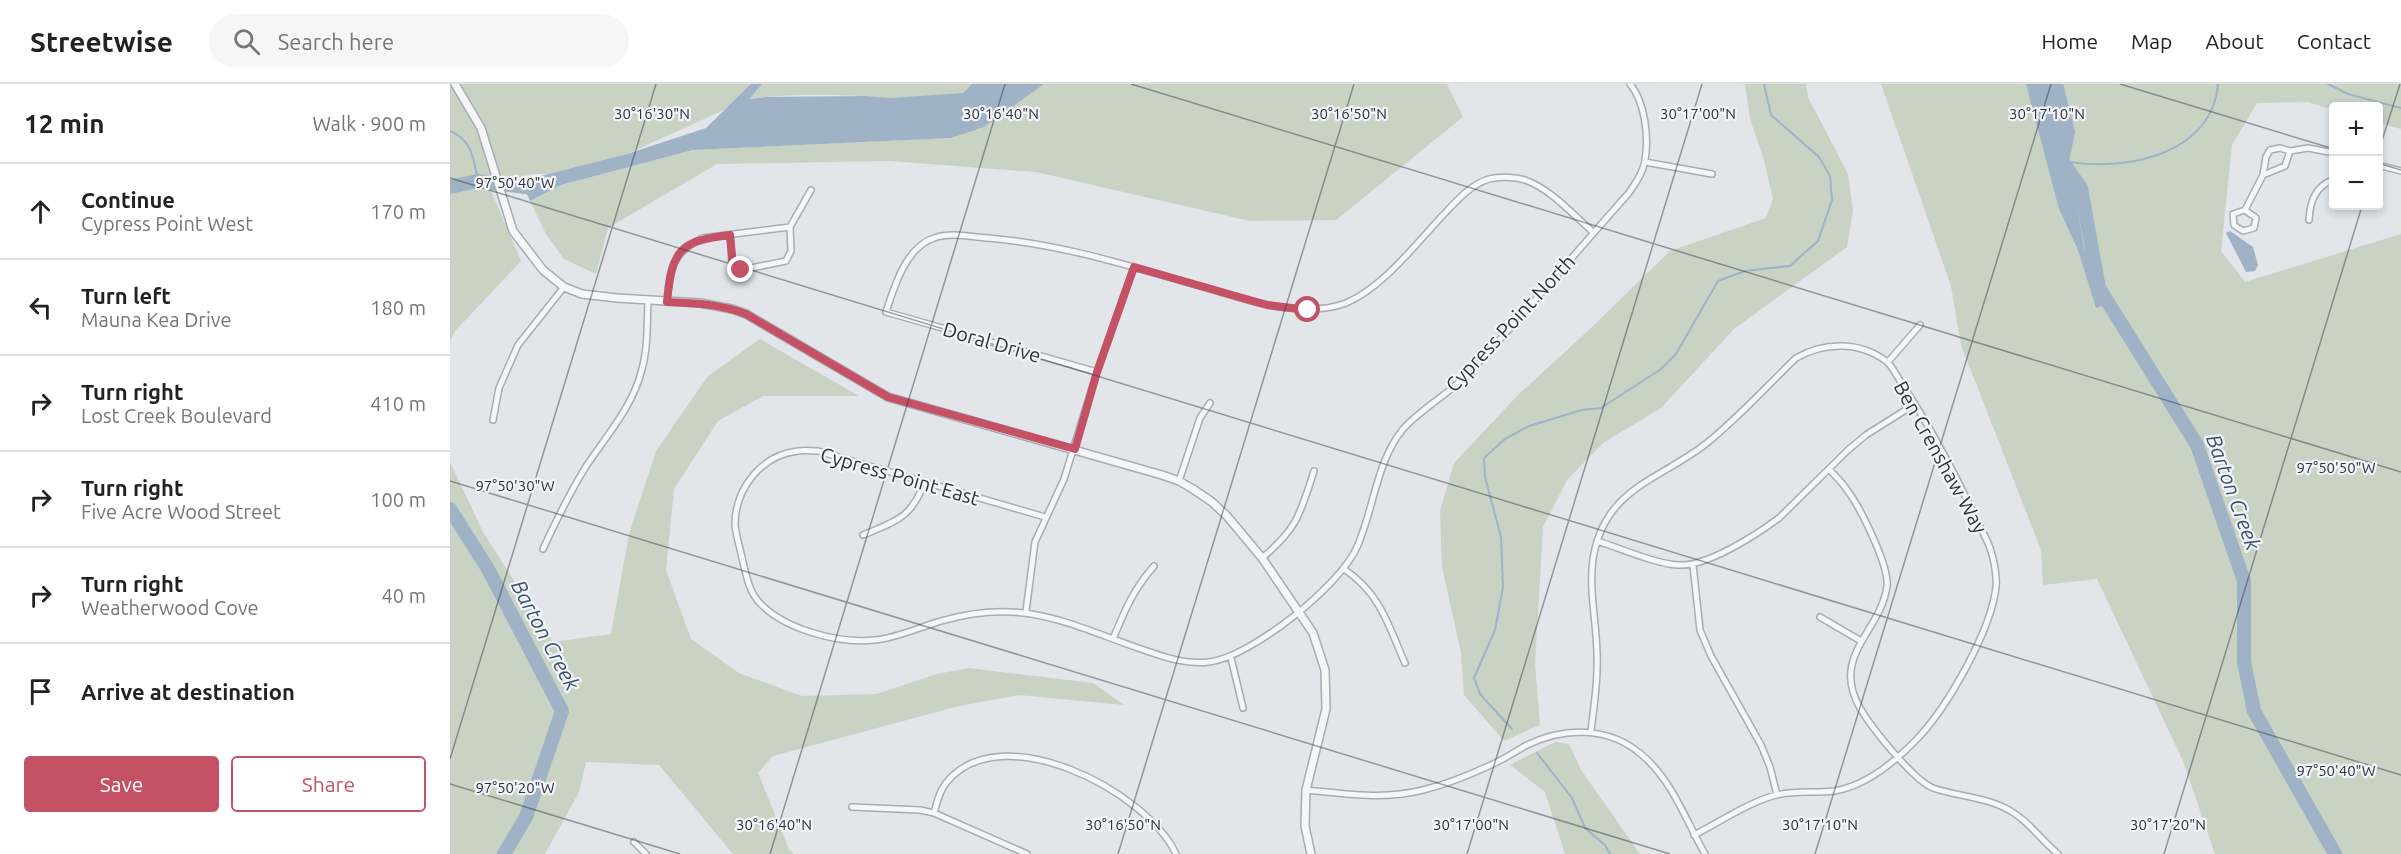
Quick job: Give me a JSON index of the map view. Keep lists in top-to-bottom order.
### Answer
{
  "streets": {
    "street": [
      "Cypress Point North",
      "Doral Drive",
      "Ben Crenshaw Way",
      "Cypress Point East"
    ]
  },
  "crossings": [
    ["Cypress Point North", "Cypress Point East"]
  ],
  "water": ["Barton Creek"],
  "page": {
    "header": "Streetwise",
    "search": "Search here",
    "nav": [
      "Home",
      "Map",
      "About",
      "Contact"
    ],
    "heading": ["12 min", "Walk · 900 m"],
    "map_buttons": ["+", "−"],
    "list": [
      ["Continue", "Cypress Point West", "170 m"],
      ["Turn left", "Mauna Kea Drive", "180 m"],
      ["Turn right", "Lost Creek Boulevard", "410 m"],
      ["Turn right", "Five Acre Wood Street", "100 m"],
      ["Turn right", "Weatherwood Cove", "40 m"],
      "Arrive at destination"
    ],
    "buttons": ["Save", "Share"]
  },
  "coordinates": [
    "30°16'30\"N",
    "30°16'40\"N",
    "30°16'50\"N",
    "30°17'00\"N",
    "30°17'10\"N",
    "97°50'40\"W",
    "97°50'50\"W",
    "97°50'30\"W",
    "97°50'20\"W",
    "30°17'20\"N"
  ]
}
